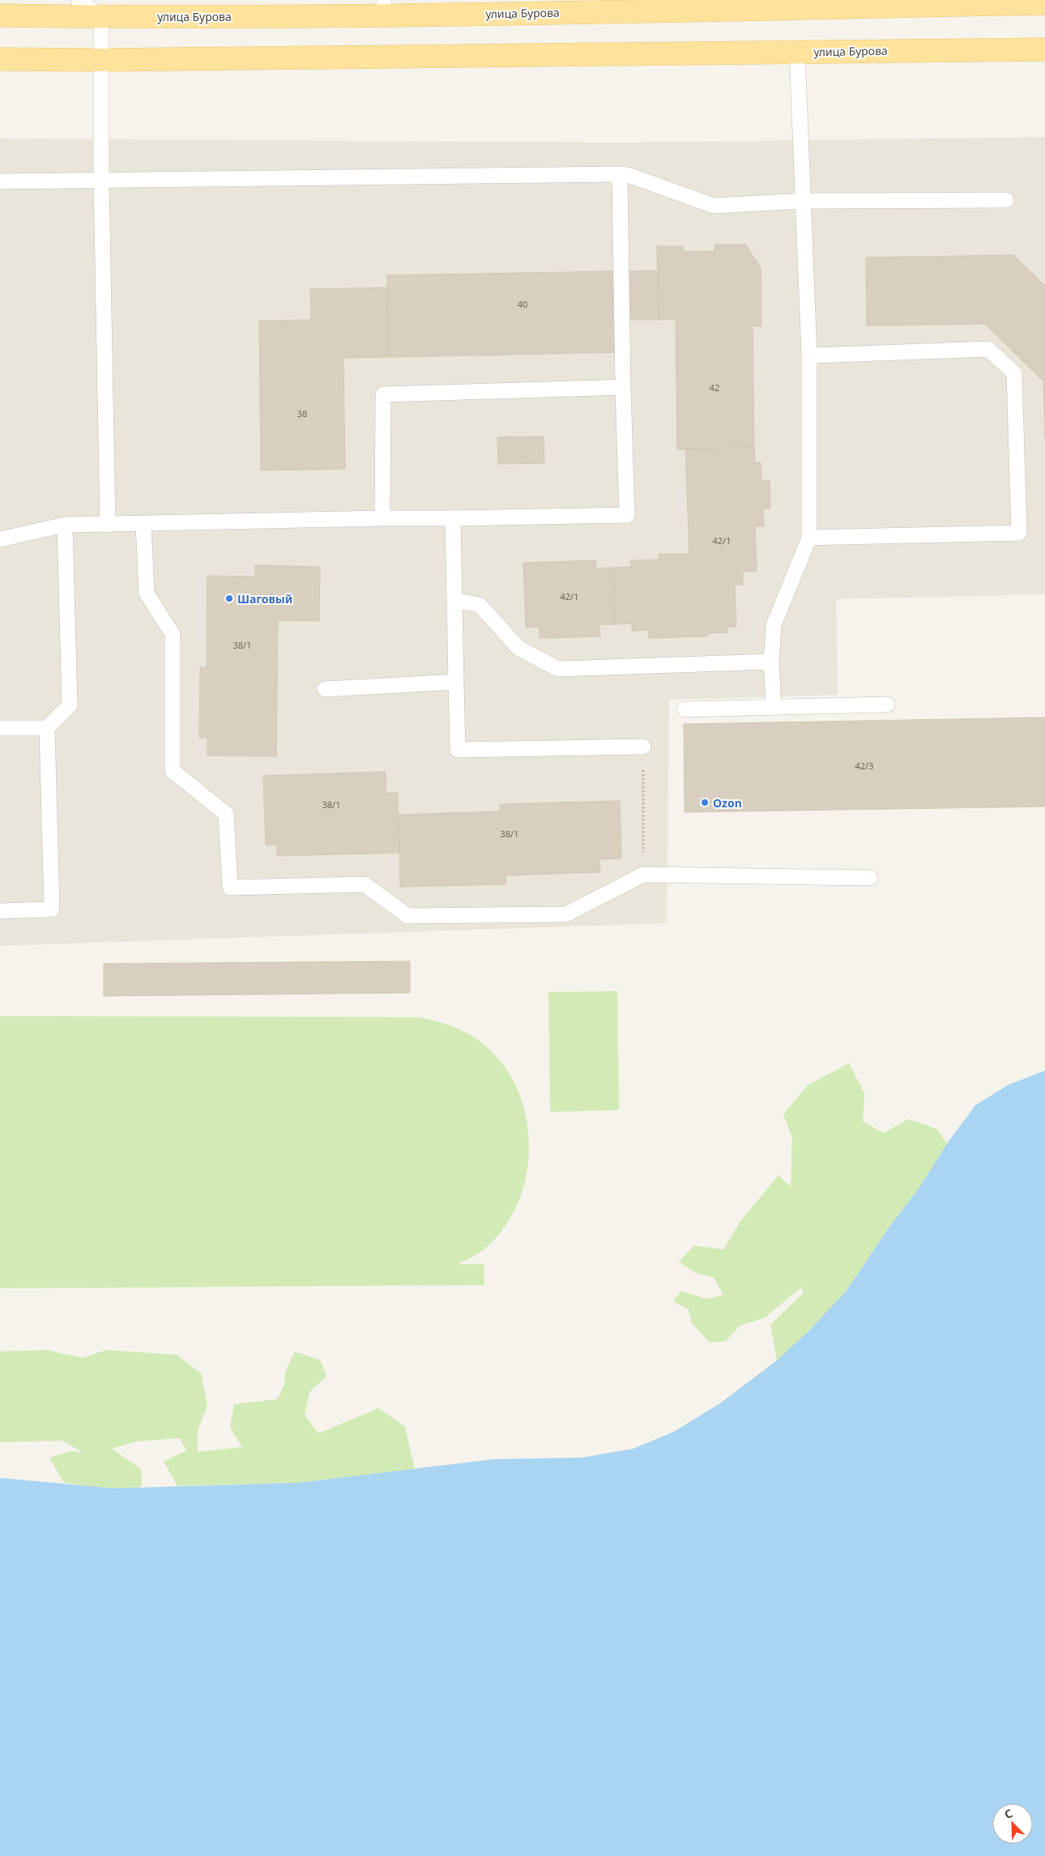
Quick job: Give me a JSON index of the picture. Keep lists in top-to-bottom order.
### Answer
{
  "streets": {
    "main road": ["улица Бурова"]
  },
  "places": ["Шаговый", "Ozon"],
  "house_numbers": [
    "40",
    "42",
    "38",
    "42/1",
    "42/1",
    "38/1",
    "42/3",
    "38/1",
    "38/1"
  ],
  "north": "top left"
}
